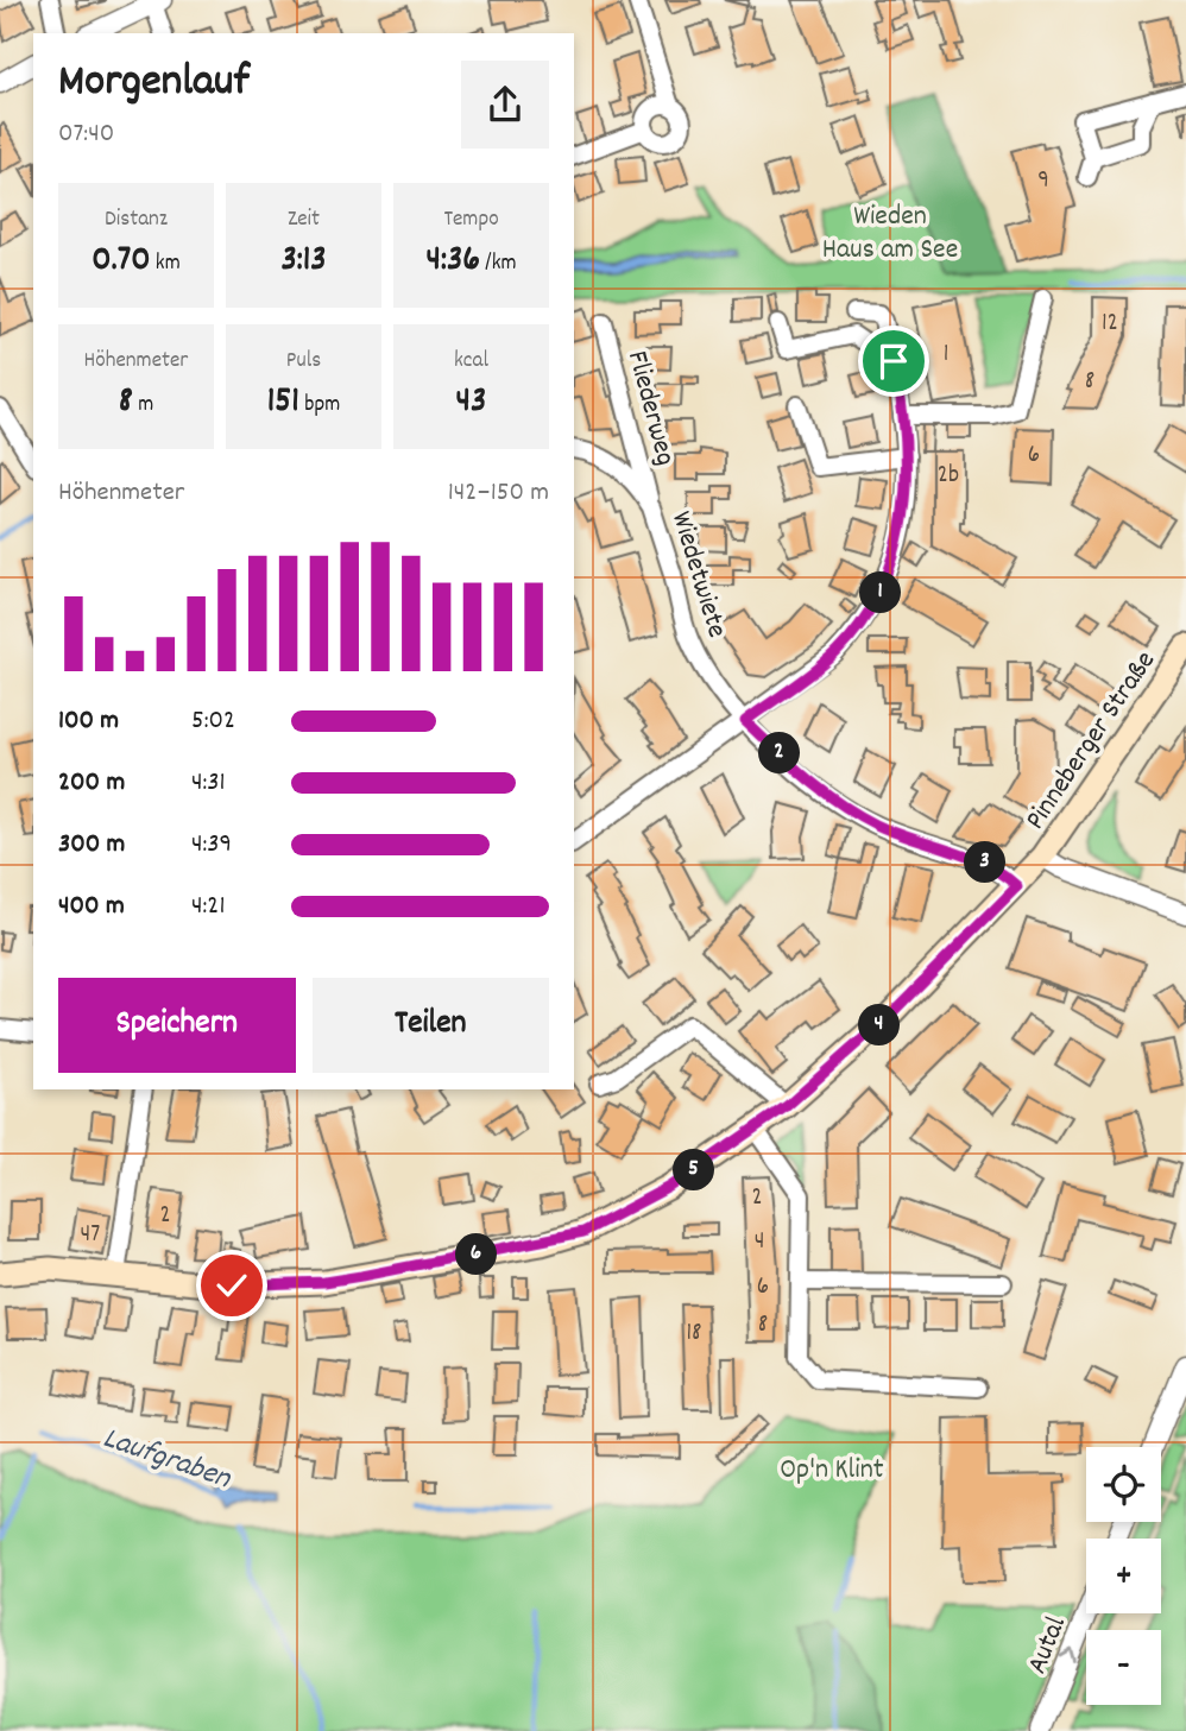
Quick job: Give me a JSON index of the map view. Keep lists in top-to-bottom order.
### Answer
{
  "streets": {
    "main road": ["Pinneberger Straße"],
    "street": ["Fliederweg", "Wiedetwiete", "Autal"]
  },
  "crossings": [
    ["Fliederweg", "Wiedetwiete"],
    ["Wiedetwiete", "Pinneberger Straße"]
  ],
  "one_way": ["Autal"],
  "water": ["Laufgraben"],
  "parks": ["Wieden Haus am See", "Op'n Klint"],
  "house_numbers": [
    "9",
    "12",
    "1",
    "8",
    "6",
    "2b",
    "2",
    "2",
    "47",
    "4",
    "6",
    "8",
    "18"
  ],
  "page": {
    "heading": ["Morgenlauf", "07:40"],
    "stats": [
      ["Distanz", "0.70 km"],
      ["Zeit", "3:13"],
      ["Tempo", "4:36 /km"],
      ["Höhenmeter", "8 m"],
      ["Puls", "151 bpm"],
      ["kcal", "43"]
    ],
    "chart": ["Höhenmeter", "142–150 m"],
    "pins": [
      "1",
      "2",
      "3",
      "4",
      "5",
      "6"
    ],
    "list": [
      {
        "name": "100 m",
        "note": "5:02"
      },
      {
        "name": "200 m",
        "note": "4:31"
      },
      {
        "name": "300 m",
        "note": "4:39"
      },
      {
        "name": "400 m",
        "note": "4:21"
      }
    ],
    "buttons": ["Speichern", "Teilen"],
    "map_buttons": ["+", "−"]
  }
}
